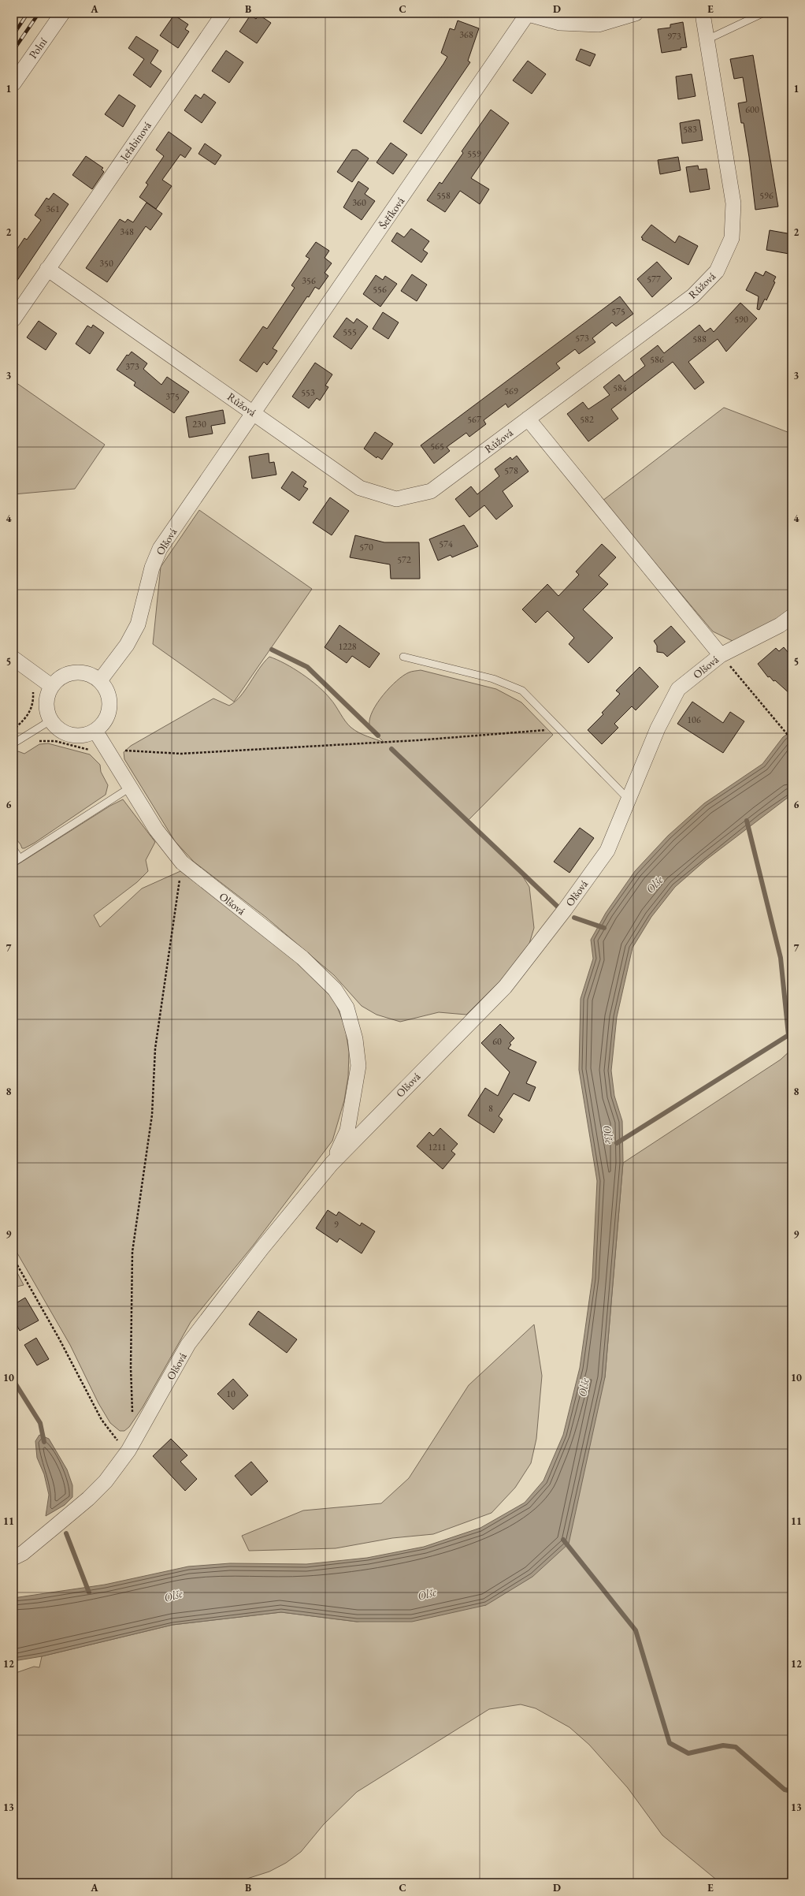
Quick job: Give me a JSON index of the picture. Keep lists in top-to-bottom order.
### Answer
{
  "streets": {
    "street": [
      "Polní",
      "Jeřabinová",
      "Šeříková",
      "Růžová",
      "Olšová"
    ]
  },
  "crossings": [
    ["Jeřabinová", "Růžová"],
    ["Šeříková", "Růžová"],
    ["Šeříková", "Olšová"],
    ["Růžová", "Olšová"]
  ],
  "water": ["Olše"],
  "house_numbers": [
    "368",
    "973",
    "600",
    "583",
    "559",
    "558",
    "596",
    "360",
    "361",
    "348",
    "350",
    "577",
    "356",
    "556",
    "575",
    "590",
    "555",
    "573",
    "588",
    "586",
    "373",
    "584",
    "569",
    "553",
    "375",
    "567",
    "582",
    "230",
    "565",
    "578",
    "574",
    "570",
    "572",
    "1228",
    "106",
    "60",
    "8",
    "1211",
    "9",
    "10"
  ],
  "grid": {
    "columns": [
      "A",
      "B",
      "C",
      "D",
      "E"
    ],
    "rows": [
      "1",
      "2",
      "3",
      "4",
      "5",
      "6",
      "7",
      "8",
      "9",
      "10",
      "11",
      "12",
      "13"
    ]
  }
}
